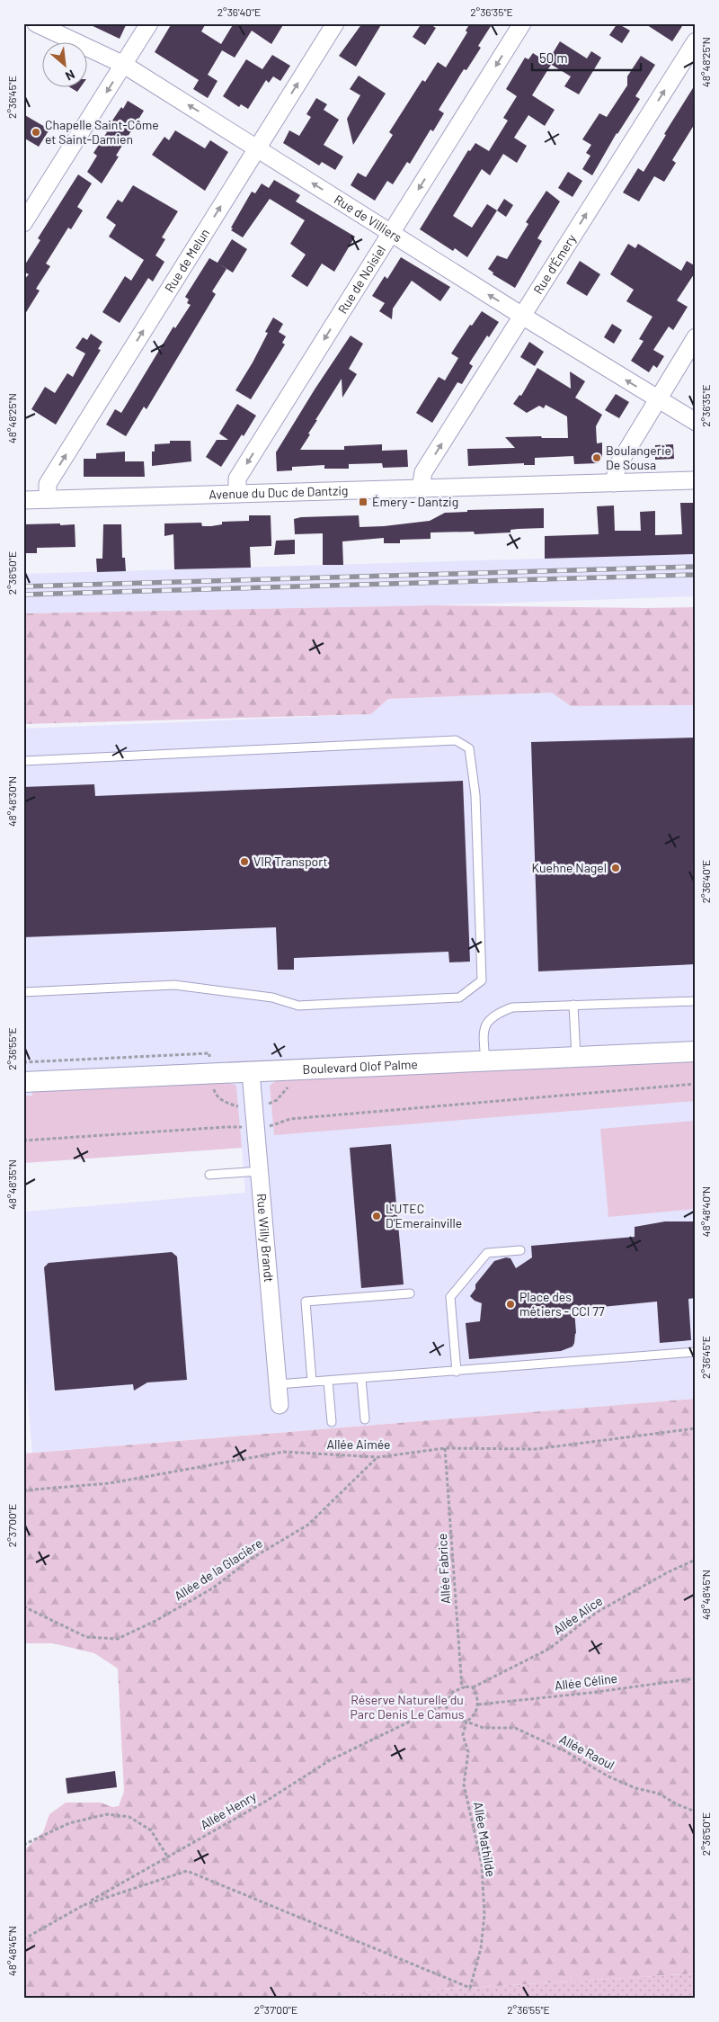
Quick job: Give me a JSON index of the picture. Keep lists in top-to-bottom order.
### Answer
{
  "streets": {
    "street": [
      "Rue de Villiers",
      "Rue de Melun",
      "Rue d'Émery",
      "Rue de Noisiel",
      "Avenue du Duc de Dantzig",
      "Boulevard Olof Palme",
      "Rue Willy Brandt"
    ],
    "path": [
      "Allée Aimée",
      "Allée Fabrice",
      "Allée de la Glacière",
      "Allée Alice",
      "Allée Céline",
      "Allée Raoul",
      "Allée Henry",
      "Allée Mathilde"
    ]
  },
  "crossings": [
    ["Rue de Villiers", "Rue de Melun"],
    ["Rue de Villiers", "Rue d'Émery"],
    ["Rue de Villiers", "Rue de Noisiel"],
    ["Rue de Melun", "Avenue du Duc de Dantzig"],
    ["Rue d'Émery", "Avenue du Duc de Dantzig"],
    ["Rue de Noisiel", "Avenue du Duc de Dantzig"],
    ["Boulevard Olof Palme", "Rue Willy Brandt"],
    ["Allée Aimée", "Allée Fabrice"],
    ["Allée Aimée", "Allée de la Glacière"],
    ["Allée Fabrice", "Allée Alice"],
    ["Allée Fabrice", "Allée Céline"],
    ["Allée Fabrice", "Allée Raoul"],
    ["Allée Fabrice", "Allée Henry"],
    ["Allée Fabrice", "Allée Mathilde"],
    ["Allée Alice", "Allée Céline"],
    ["Allée Alice", "Allée Raoul"],
    ["Allée Alice", "Allée Henry"],
    ["Allée Alice", "Allée Mathilde"],
    ["Allée Céline", "Allée Raoul"],
    ["Allée Céline", "Allée Henry"],
    ["Allée Céline", "Allée Mathilde"],
    ["Allée Raoul", "Allée Henry"],
    ["Allée Raoul", "Allée Mathilde"],
    ["Allée Henry", "Allée Mathilde"]
  ],
  "one_way": [
    "Rue de Villiers",
    "Rue de Melun",
    "Rue d'Émery",
    "Rue de Noisiel"
  ],
  "parks": ["Réserve Naturelle du Parc Denis Le Camus"],
  "places": {
    "other": [
      "Chapelle Saint-Côme et Saint-Damien",
      "Boulangerie De Sousa",
      "VIR Transport",
      "Kuehne Nagel",
      "L'UTEC D'Emerainville",
      "Place des métiers - CCI 77"
    ],
    "transit": ["Émery - Dantzig"]
  },
  "scale_bar": "50 m",
  "north": "bottom right",
  "coordinates": [
    "2°36'40\"E",
    "2°36'35\"E",
    "48°48'25\"N",
    "2°36'45\"E",
    "2°36'50\"E",
    "48°48'30\"N",
    "2°36'55\"E",
    "48°48'35\"N",
    "48°48'40\"N",
    "2°37'00\"E",
    "48°48'45\"N"
  ]
}
